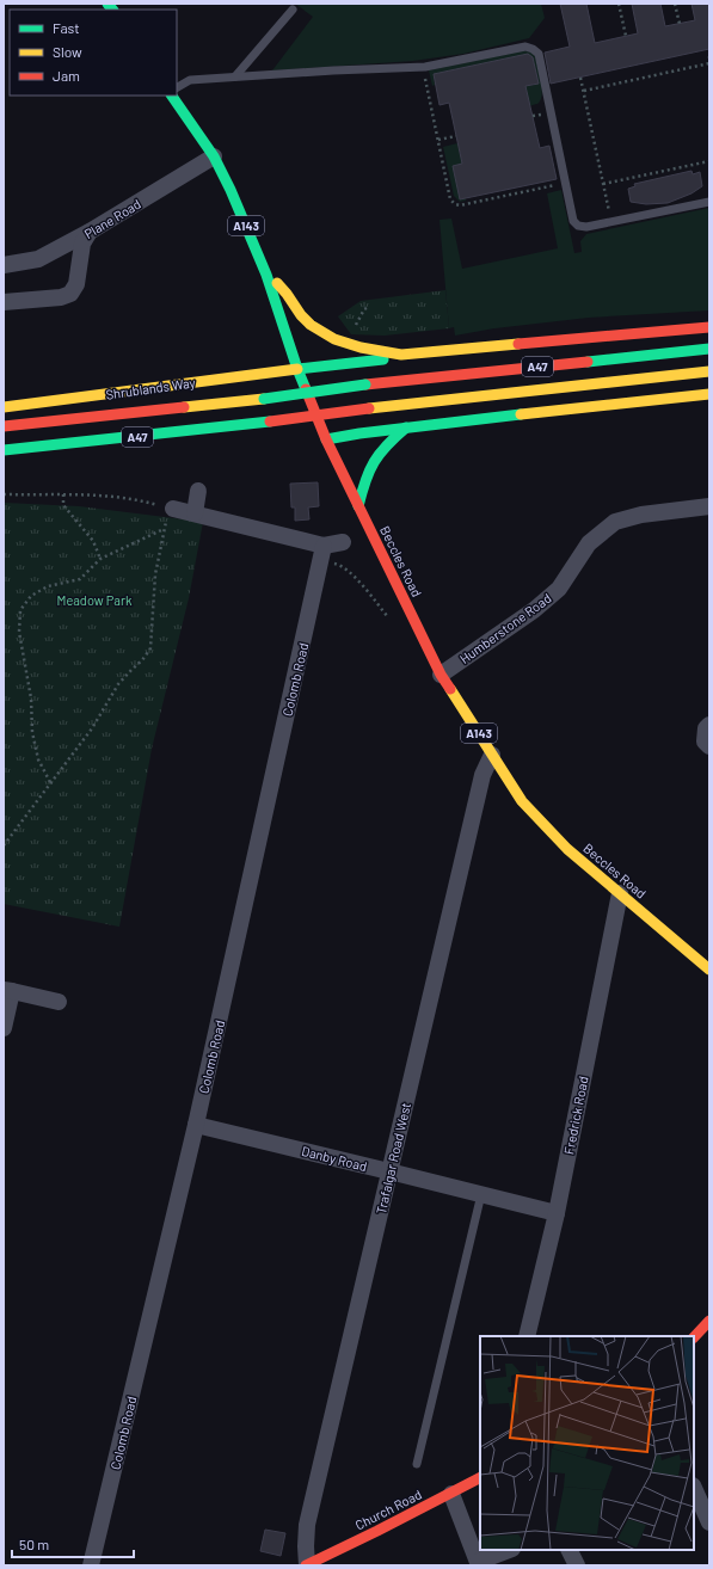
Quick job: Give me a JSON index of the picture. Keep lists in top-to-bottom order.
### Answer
{
  "streets": {
    "main road": [
      "A143",
      "A47",
      "Shrublands Way",
      "Beccles Road",
      "Church Road"
    ],
    "street": [
      "Plane Road",
      "Humberstone Road",
      "Colomb Road",
      "Fredrick Road",
      "Danby Road",
      "Trafalgar Road West"
    ]
  },
  "crossings": [
    ["Plane Road", "Beccles Road"],
    ["A47", "Shrublands Way"],
    ["A47", "Beccles Road"],
    ["Shrublands Way", "Beccles Road"],
    ["Beccles Road", "Humberstone Road"],
    ["Beccles Road", "Fredrick Road"],
    ["Beccles Road", "Trafalgar Road West"],
    ["Colomb Road", "Danby Road"],
    ["Fredrick Road", "Danby Road"],
    ["Danby Road", "Trafalgar Road West"],
    ["Trafalgar Road West", "Church Road"]
  ],
  "parks": ["Meadow Park"],
  "legend": ["Fast", "Slow", "Jam"],
  "scale_bar": "50 m"
}
